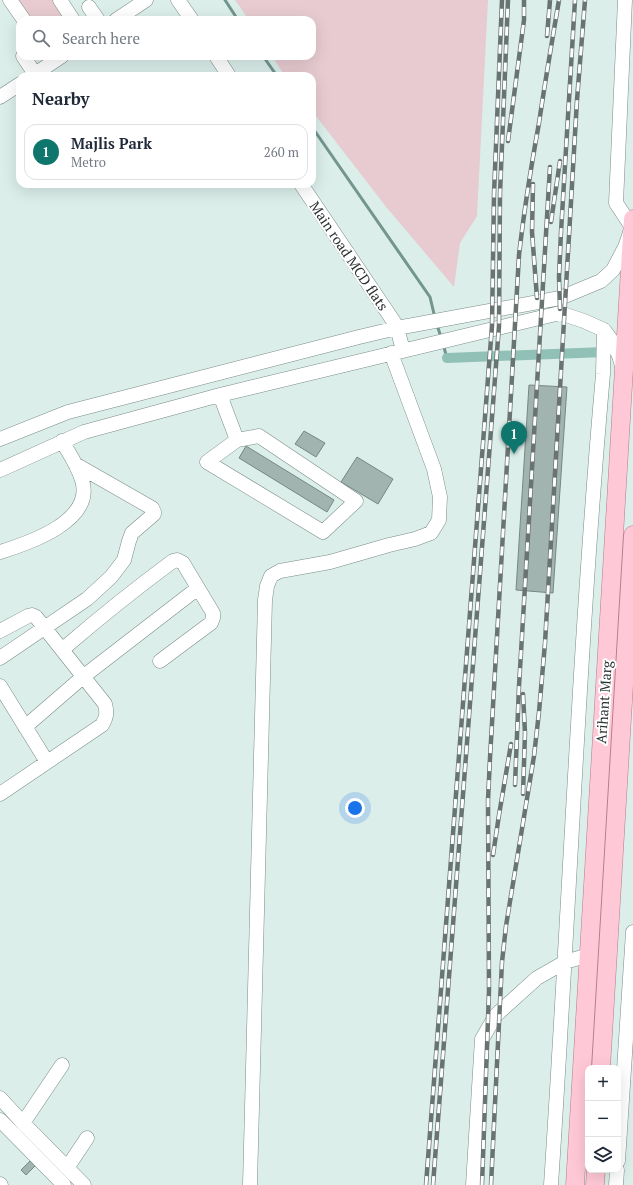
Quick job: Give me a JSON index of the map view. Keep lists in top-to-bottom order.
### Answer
{
  "streets": {
    "main road": ["Arihant Marg"],
    "street": ["Main road MCD flats"]
  },
  "page": {
    "search": "Search here",
    "heading": "Nearby",
    "list": [
      {
        "mark": "1",
        "name": "Majlis Park",
        "note": "Metro",
        "value": "260 m"
      }
    ],
    "pins": "1",
    "map_buttons": ["+", "−"]
  }
}
